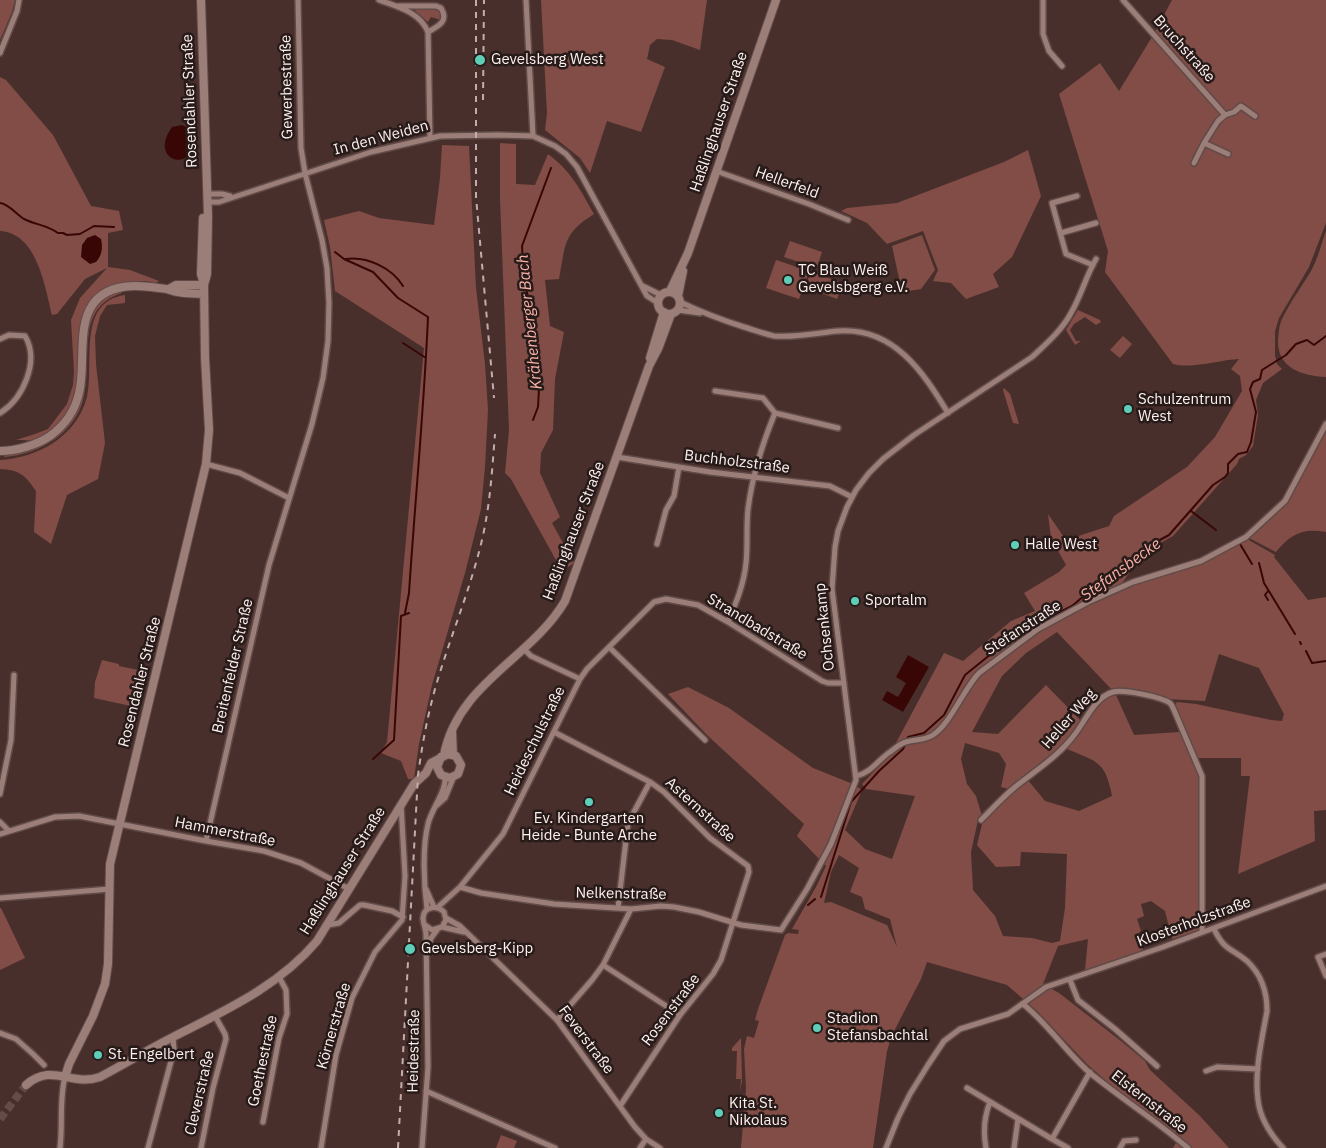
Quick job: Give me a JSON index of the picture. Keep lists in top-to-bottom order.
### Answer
{
  "streets": {
    "main road": ["Rosendahler Straße", "Haßlinghauser Straße"],
    "street": [
      "Bruchstraße",
      "Gewerbestraße",
      "In den Weiden",
      "Hellerfeld",
      "Buchholzstraße",
      "Strandbadstraße",
      "Ochsenkamp",
      "Stefanstraße",
      "Breitenfelder Straße",
      "Heller Weg",
      "Heideschulstraße",
      "Asternstraße",
      "Hammerstraße",
      "Nelkenstraße",
      "Klosterholzstraße",
      "Rosenstraße",
      "Körnerstraße",
      "Feverstraße",
      "Heidestraße",
      "Goethestraße",
      "Cleverstraße",
      "Elsternstraße"
    ]
  },
  "crossings": [
    ["Gewerbestraße", "In den Weiden"],
    ["Gewerbestraße", "Breitenfelder Straße"],
    ["Rosendahler Straße", "Haßlinghauser Straße"],
    ["Rosendahler Straße", "In den Weiden"],
    ["Rosendahler Straße", "Hammerstraße"],
    ["Haßlinghauser Straße", "Hellerfeld"],
    ["Haßlinghauser Straße", "Buchholzstraße"],
    ["Haßlinghauser Straße", "Hammerstraße"],
    ["Haßlinghauser Straße", "Heidestraße"],
    ["Haßlinghauser Straße", "Goethestraße"],
    ["Haßlinghauser Straße", "Cleverstraße"],
    ["In den Weiden", "Breitenfelder Straße"],
    ["Buchholzstraße", "Ochsenkamp"],
    ["Strandbadstraße", "Ochsenkamp"],
    ["Strandbadstraße", "Heideschulstraße"],
    ["Ochsenkamp", "Stefanstraße"],
    ["Ochsenkamp", "Nelkenstraße"],
    ["Breitenfelder Straße", "Hammerstraße"],
    ["Heller Weg", "Klosterholzstraße"],
    ["Heideschulstraße", "Asternstraße"],
    ["Heideschulstraße", "Nelkenstraße"],
    ["Heideschulstraße", "Feverstraße"],
    ["Heideschulstraße", "Heidestraße"],
    ["Asternstraße", "Nelkenstraße"],
    ["Asternstraße", "Rosenstraße"],
    ["Nelkenstraße", "Rosenstraße"],
    ["Klosterholzstraße", "Elsternstraße"],
    ["Rosenstraße", "Feverstraße"],
    ["Feverstraße", "Heidestraße"]
  ],
  "water": ["Krähenberger Bach", "Stefansbecke"],
  "places": [
    "Gevelsberg West",
    "TC Blau Weiß Gevelsbgerg e.V.",
    "Schulzentrum West",
    "Halle West",
    "Sportalm",
    "Ev. Kindergarten Heide - Bunte Arche",
    "Gevelsberg-Kipp",
    "Stadion Stefansbachtal",
    "St. Engelbert",
    "Kita St. Nikolaus"
  ]
}
